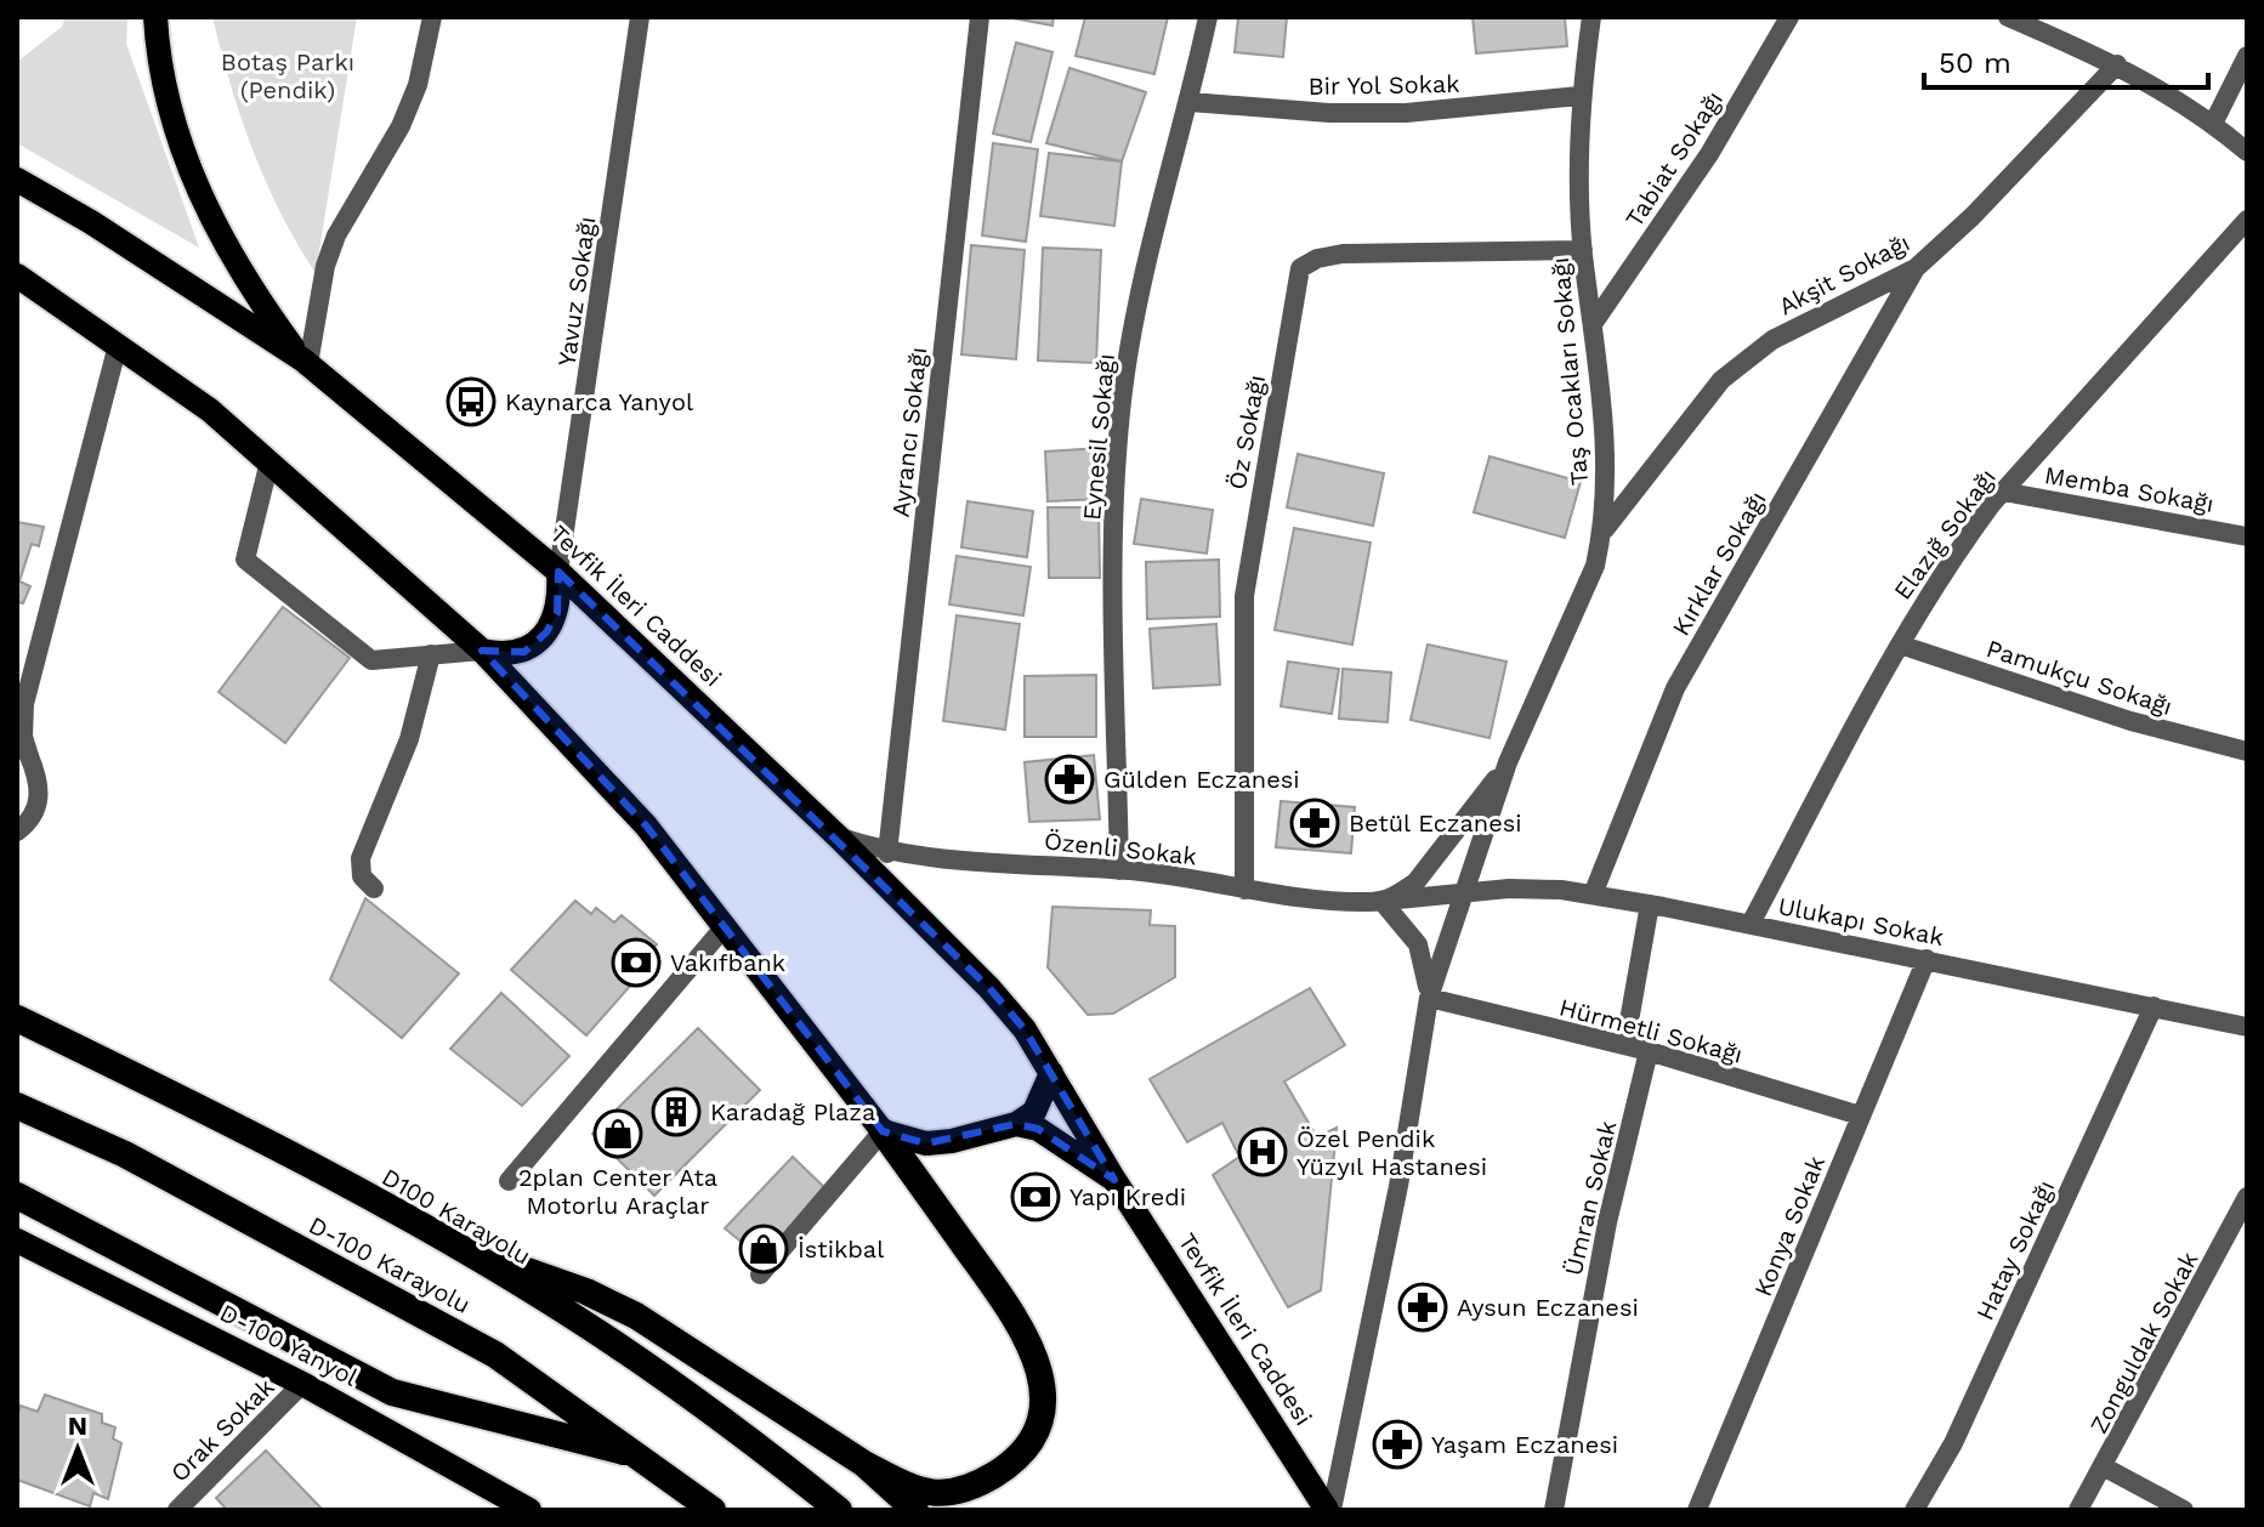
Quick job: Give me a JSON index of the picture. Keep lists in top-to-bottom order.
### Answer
{
  "streets": {
    "highway": ["D100 Karayolu", "D-100 Karayolu"],
    "main road": ["Tevfik İleri Caddesi", "D-100 Yanyol"],
    "street": [
      "Bir Yol Sokak",
      "Tabiat Sokağı",
      "Akşit Sokağı",
      "Yavuz Sokağı",
      "Taş Ocakları Sokağı",
      "Ayrancı Sokağı",
      "Öz Sokağı",
      "Eynesil Sokağı",
      "Memba Sokağı",
      "Elazığ Sokağı",
      "Kırklar Sokağı",
      "Pamukçu Sokağı",
      "Özenli Sokak",
      "Ulukapı Sokak",
      "Hürmetli Sokağı",
      "Ümran Sokak",
      "Konya Sokak",
      "Hatay Sokağı",
      "Zonguldak Sokak",
      "Orak Sokak"
    ]
  },
  "crossings": [
    ["Bir Yol Sokak", "Taş Ocakları Sokağı"],
    ["Bir Yol Sokak", "Eynesil Sokağı"],
    ["Tabiat Sokağı", "Taş Ocakları Sokağı"],
    ["Akşit Sokağı", "Taş Ocakları Sokağı"],
    ["Akşit Sokağı", "Kırklar Sokağı"],
    ["Yavuz Sokağı", "Tevfik İleri Caddesi"],
    ["Taş Ocakları Sokağı", "Öz Sokağı"],
    ["Ayrancı Sokağı", "Özenli Sokak"],
    ["Öz Sokağı", "Özenli Sokak"],
    ["Eynesil Sokağı", "Özenli Sokak"],
    ["Memba Sokağı", "Elazığ Sokağı"],
    ["Elazığ Sokağı", "Pamukçu Sokağı"],
    ["Elazığ Sokağı", "Ulukapı Sokak"],
    ["Kırklar Sokağı", "Ulukapı Sokak"],
    ["Tevfik İleri Caddesi", "Özenli Sokak"],
    ["Özenli Sokak", "Ulukapı Sokak"],
    ["Ulukapı Sokak", "Konya Sokak"],
    ["Ulukapı Sokak", "Hatay Sokağı"],
    ["Hürmetli Sokağı", "Ümran Sokak"],
    ["Hürmetli Sokağı", "Konya Sokak"],
    ["D-100 Yanyol", "Orak Sokak"]
  ],
  "parks": ["Botaş Parkı (Pendik)"],
  "places": {
    "bus stop": ["Kaynarca Yanyol"],
    "pharmacy": [
      "Gülden Eczanesi",
      "Betül Eczanesi",
      "Aysun Eczanesi",
      "Yaşam Eczanesi"
    ],
    "bank": ["Vakıfbank", "Yapı Kredi"],
    "building": ["Karadağ Plaza"],
    "shop": ["2plan Center Ata Motorlu Araçlar", "İstikbal"],
    "hospital": ["Özel Pendik Yüzyıl Hastanesi"]
  },
  "scale_bar": "50 m",
  "north": "top"
}
